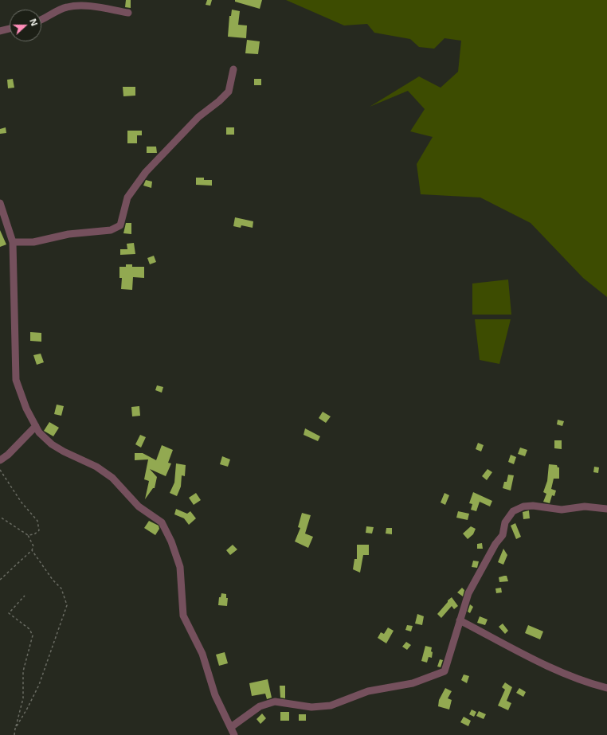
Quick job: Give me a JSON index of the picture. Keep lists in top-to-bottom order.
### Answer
{
  "north": "right"
}
